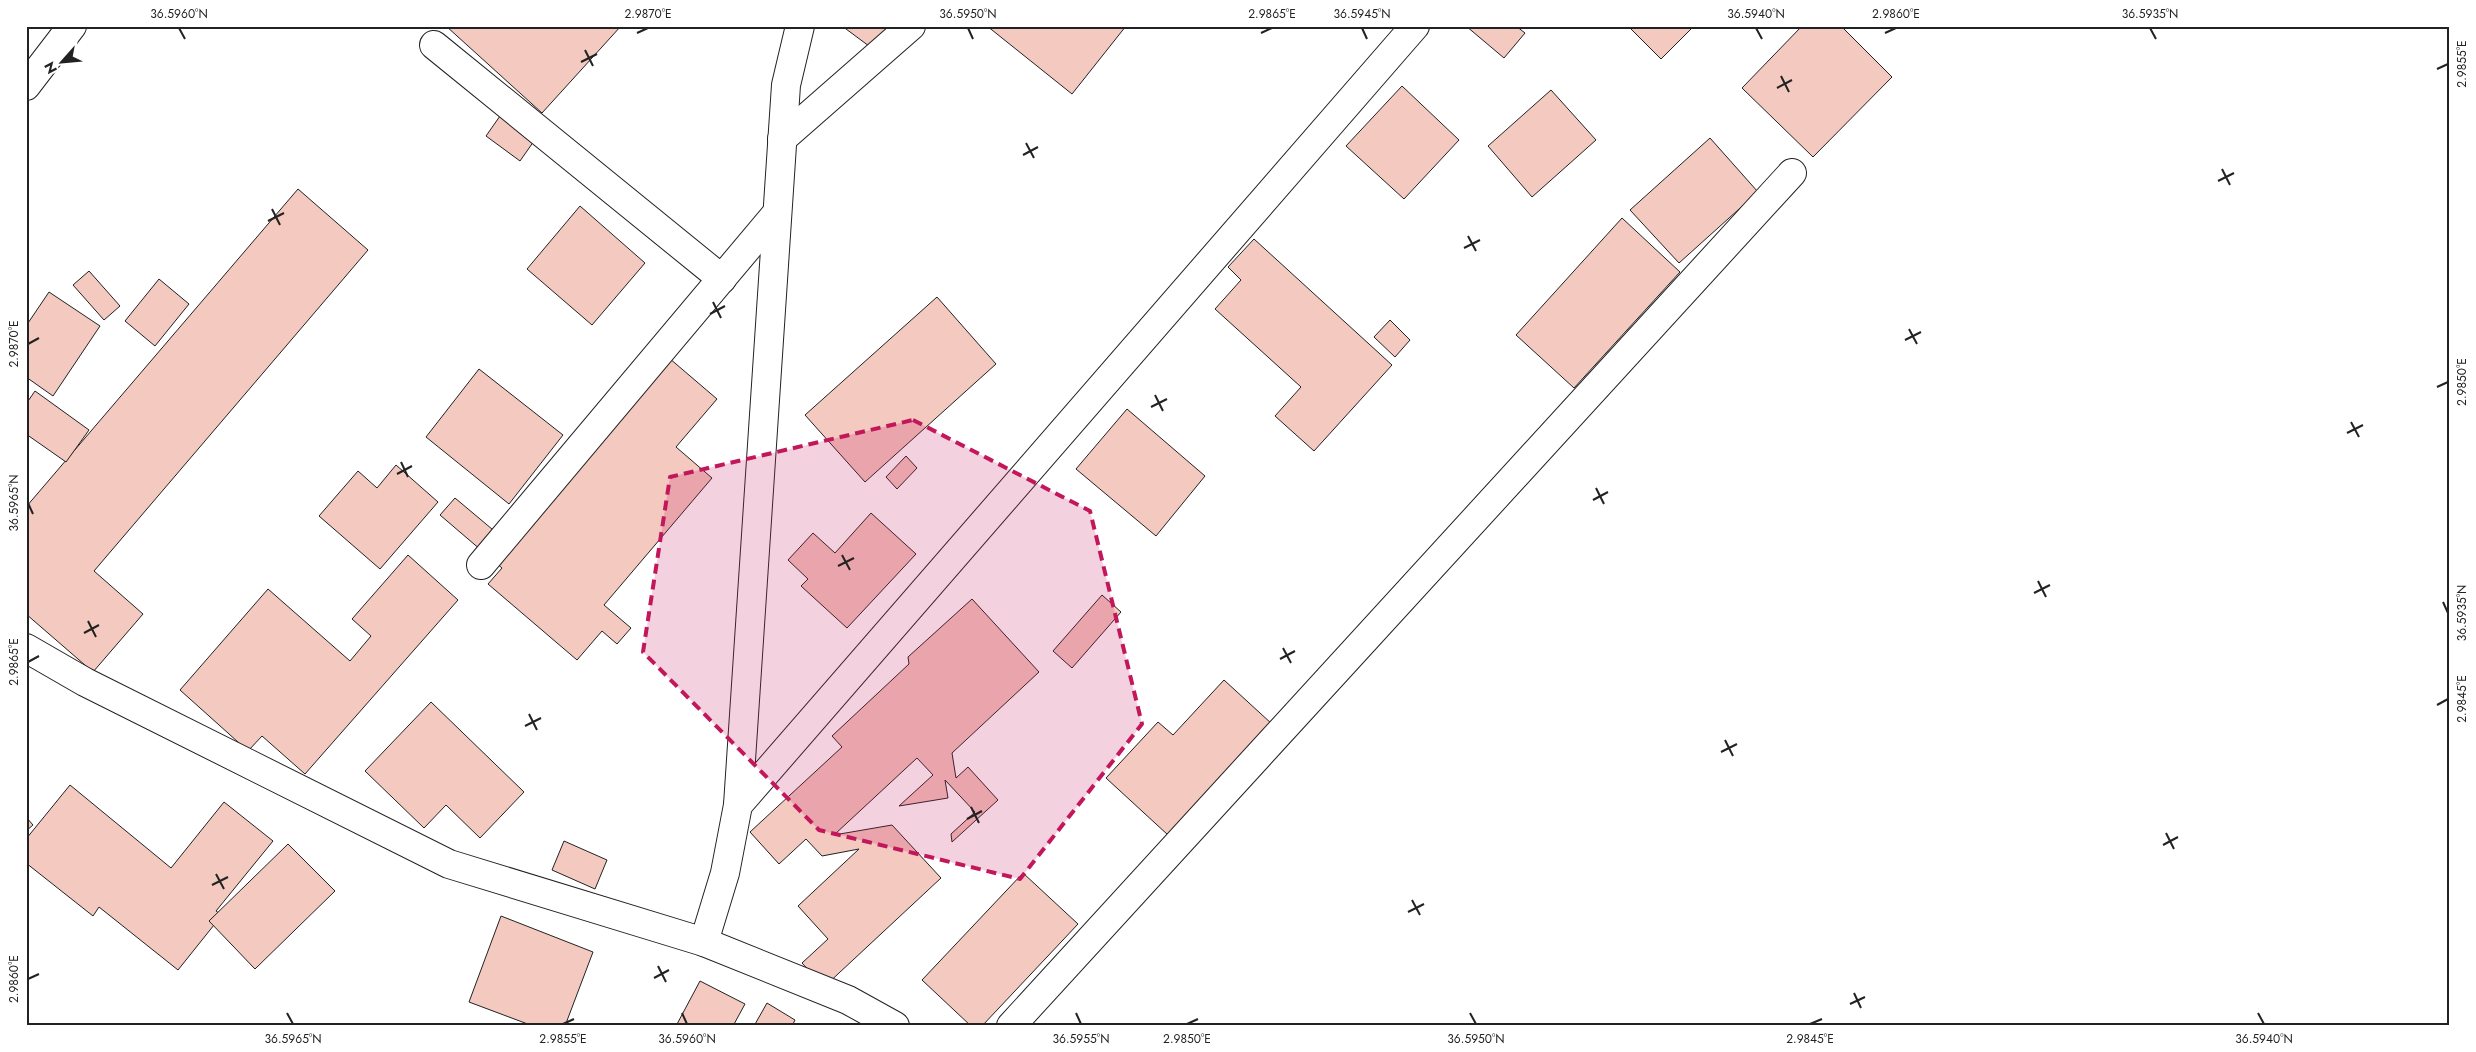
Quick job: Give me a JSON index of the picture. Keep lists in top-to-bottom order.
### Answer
{
  "north": "bottom left",
  "coordinates": [
    "36.5960°N",
    "2.9870°E",
    "36.5950°N",
    "2.9865°E",
    "36.5945°N",
    "36.5940°N",
    "2.9860°E",
    "36.5935°N",
    "2.9855°E",
    "2.9850°E",
    "36.5965°N",
    "2.9845°E",
    "36.5955°N"
  ]
}
